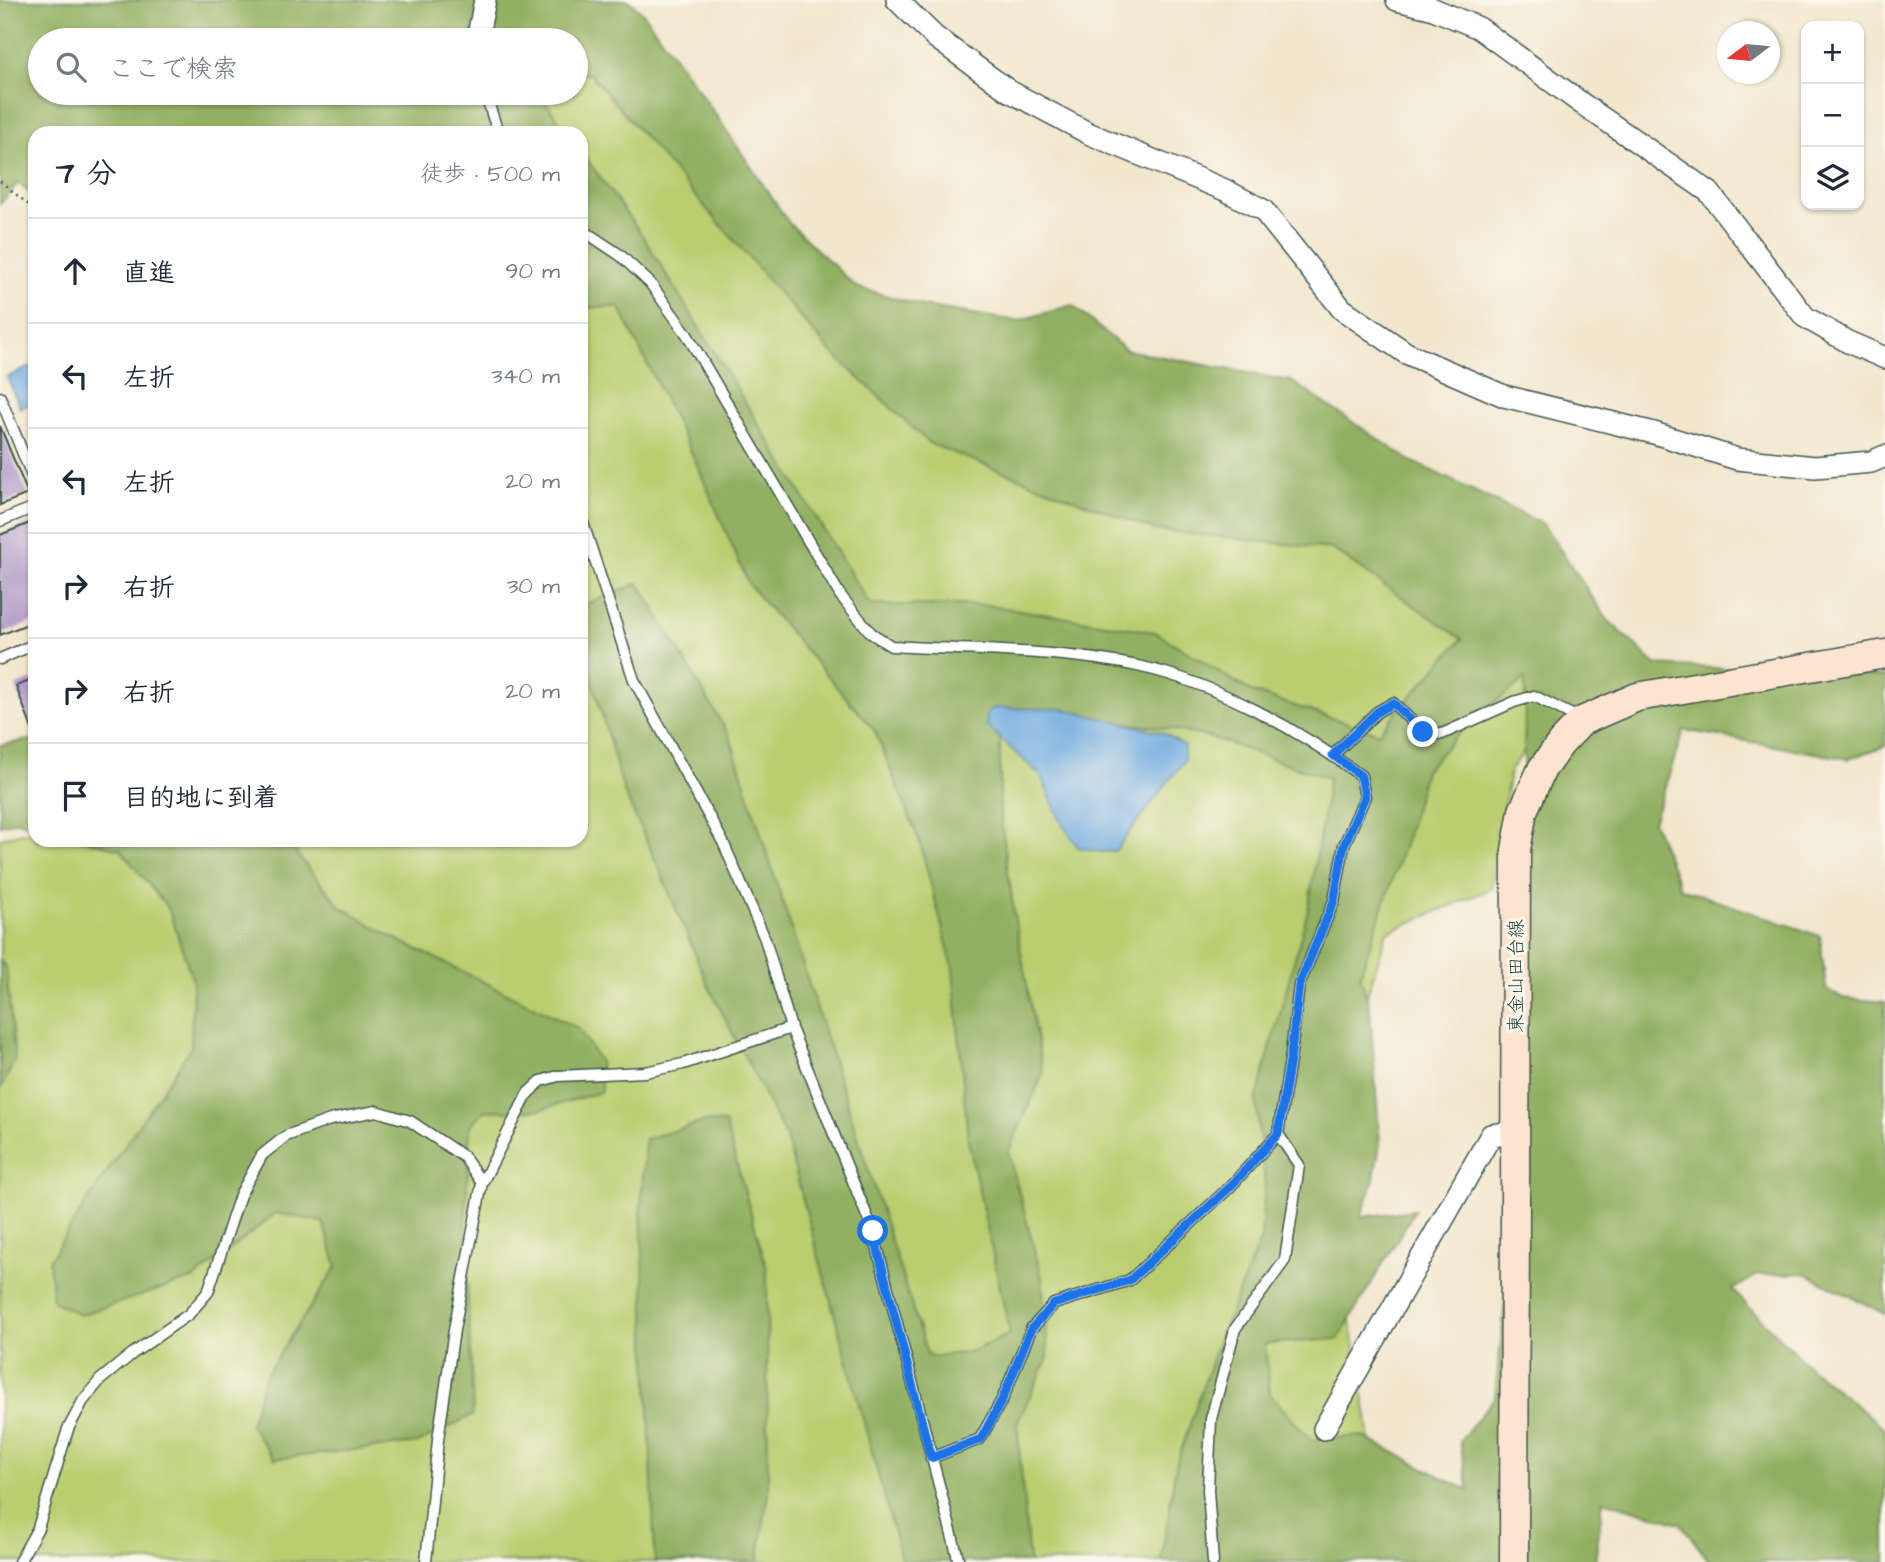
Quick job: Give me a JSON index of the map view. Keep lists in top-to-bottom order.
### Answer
{
  "streets": {
    "main road": ["東金山田台線"]
  },
  "north": "left",
  "page": {
    "map_buttons": ["+", "−"],
    "search": "ここで検索",
    "heading": ["7 分", "徒歩 · 500 m"],
    "list": [
      ["直進", "90 m"],
      ["左折", "340 m"],
      ["左折", "20 m"],
      ["右折", "30 m"],
      ["右折", "20 m"],
      "目的地に到着"
    ]
  }
}
